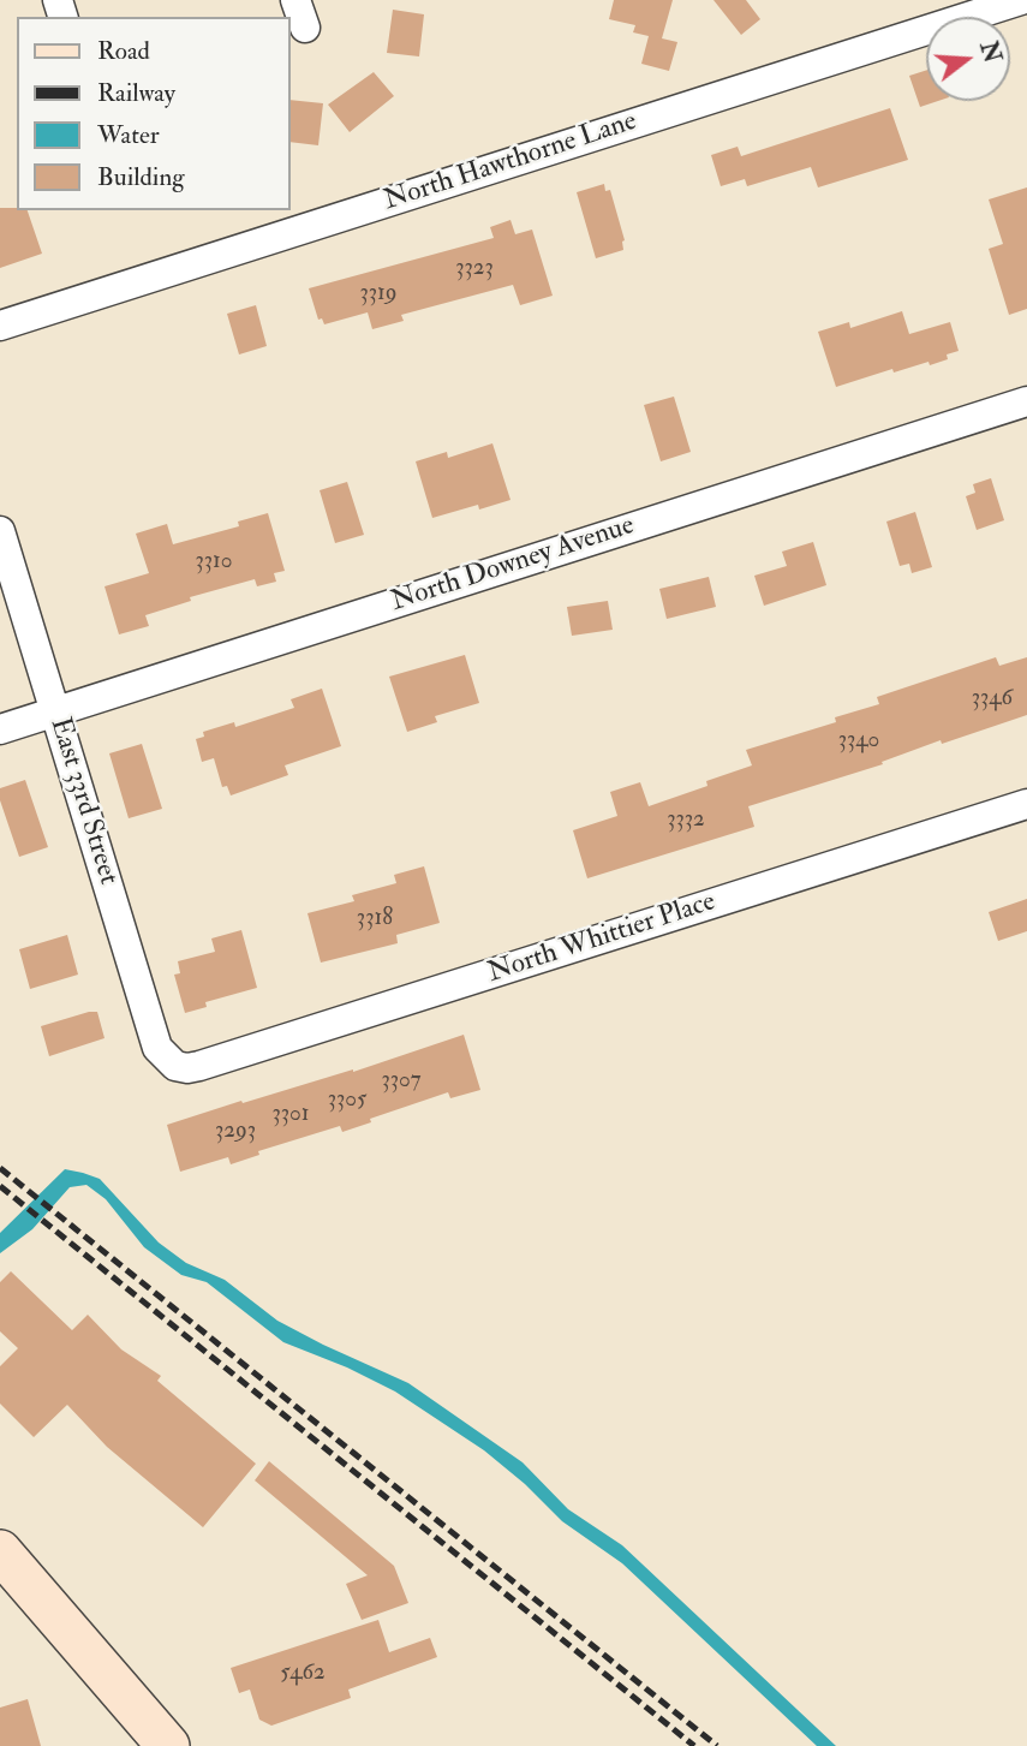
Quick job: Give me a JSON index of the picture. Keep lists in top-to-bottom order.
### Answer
{
  "streets": {
    "street": [
      "North Hawthorne Lane",
      "North Downey Avenue",
      "East 33rd Street",
      "North Whittier Place"
    ]
  },
  "crossings": [
    ["North Downey Avenue", "East 33rd Street"],
    ["East 33rd Street", "North Whittier Place"]
  ],
  "house_numbers": [
    "3323",
    "3319",
    "3310",
    "3346",
    "3340",
    "3332",
    "3318",
    "3307",
    "3305",
    "3301",
    "3293",
    "5462"
  ],
  "legend": [
    "Road",
    "Railway",
    "Water",
    "Building"
  ],
  "north": "right"
}
